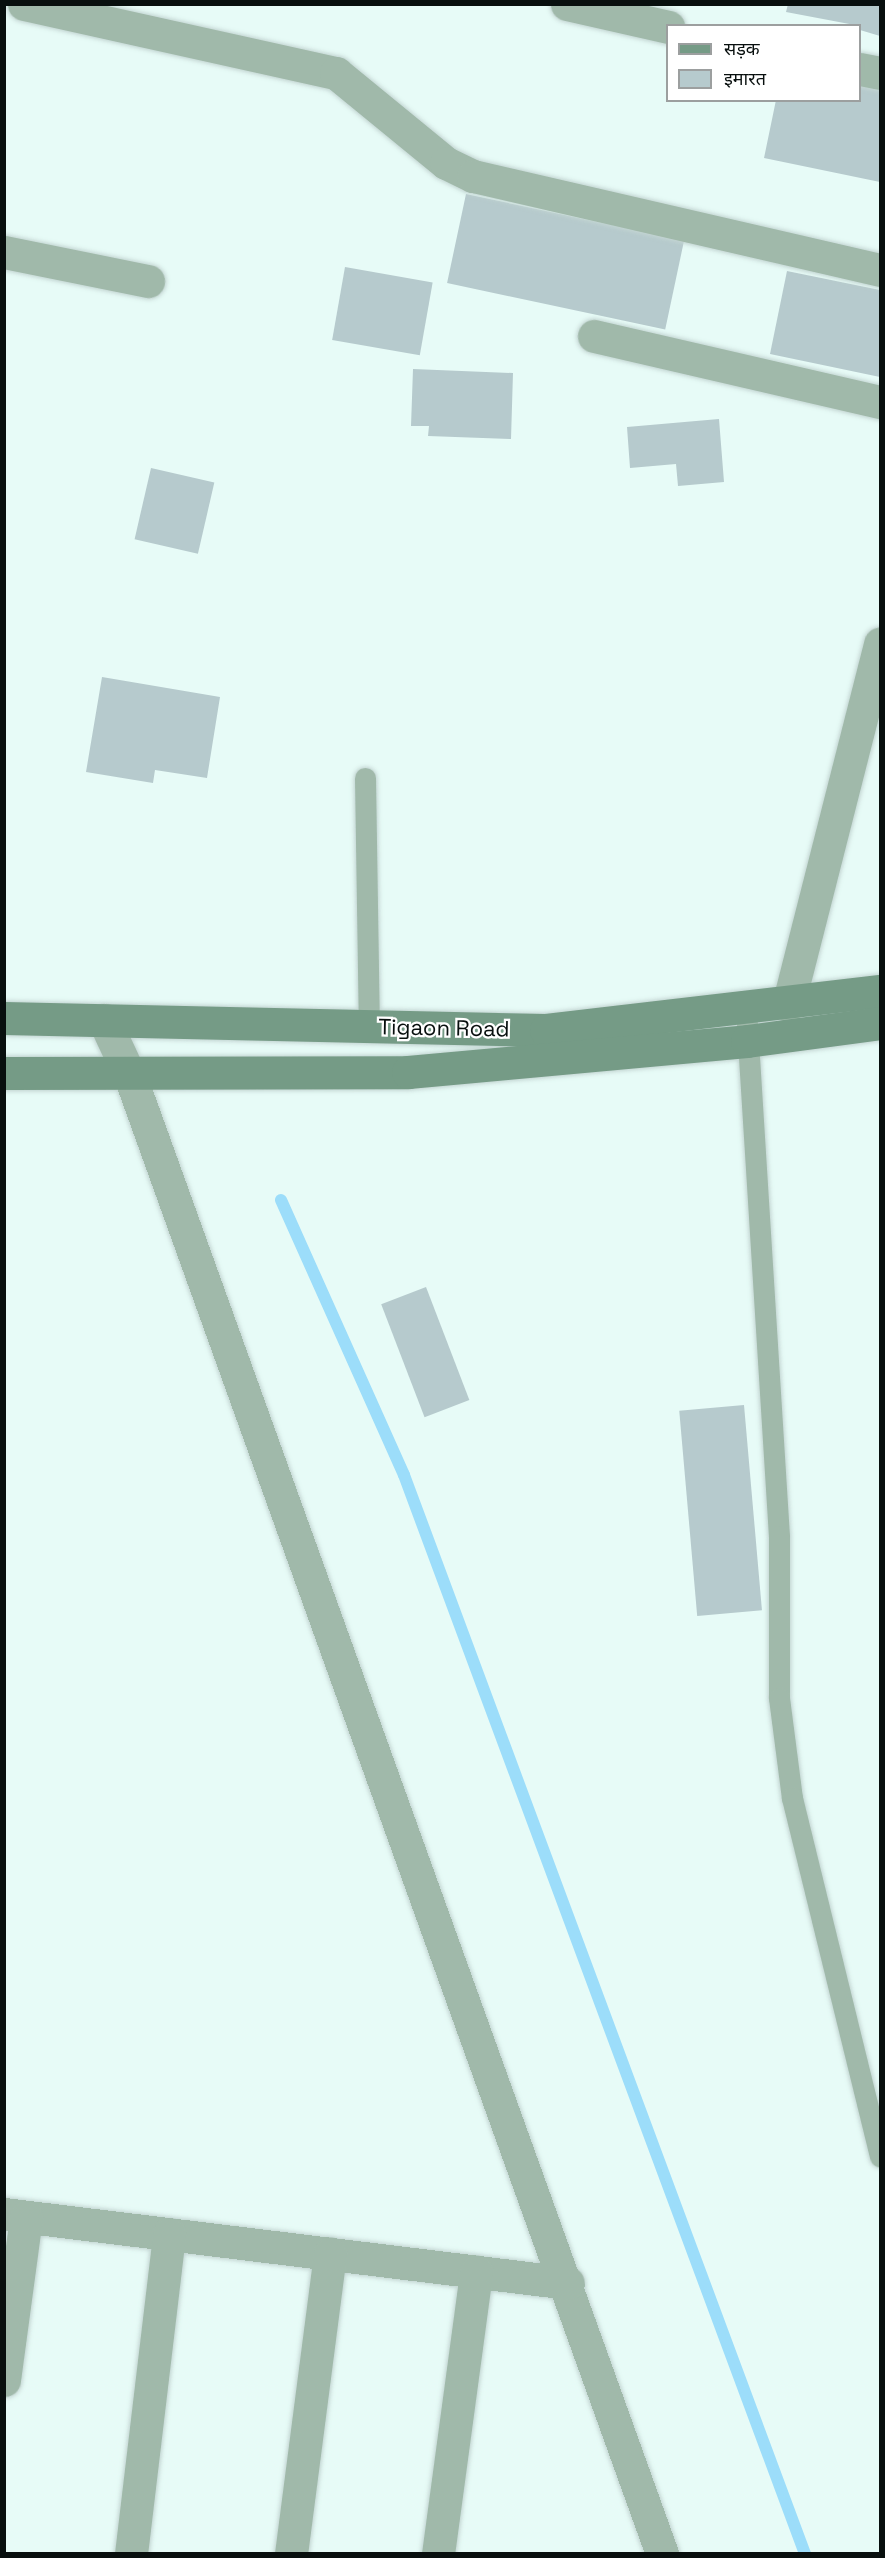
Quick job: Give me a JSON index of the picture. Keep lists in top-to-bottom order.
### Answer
{
  "streets": {
    "street": ["Tigaon Road"]
  },
  "legend": ["सड़क", "इमारत"]
}
